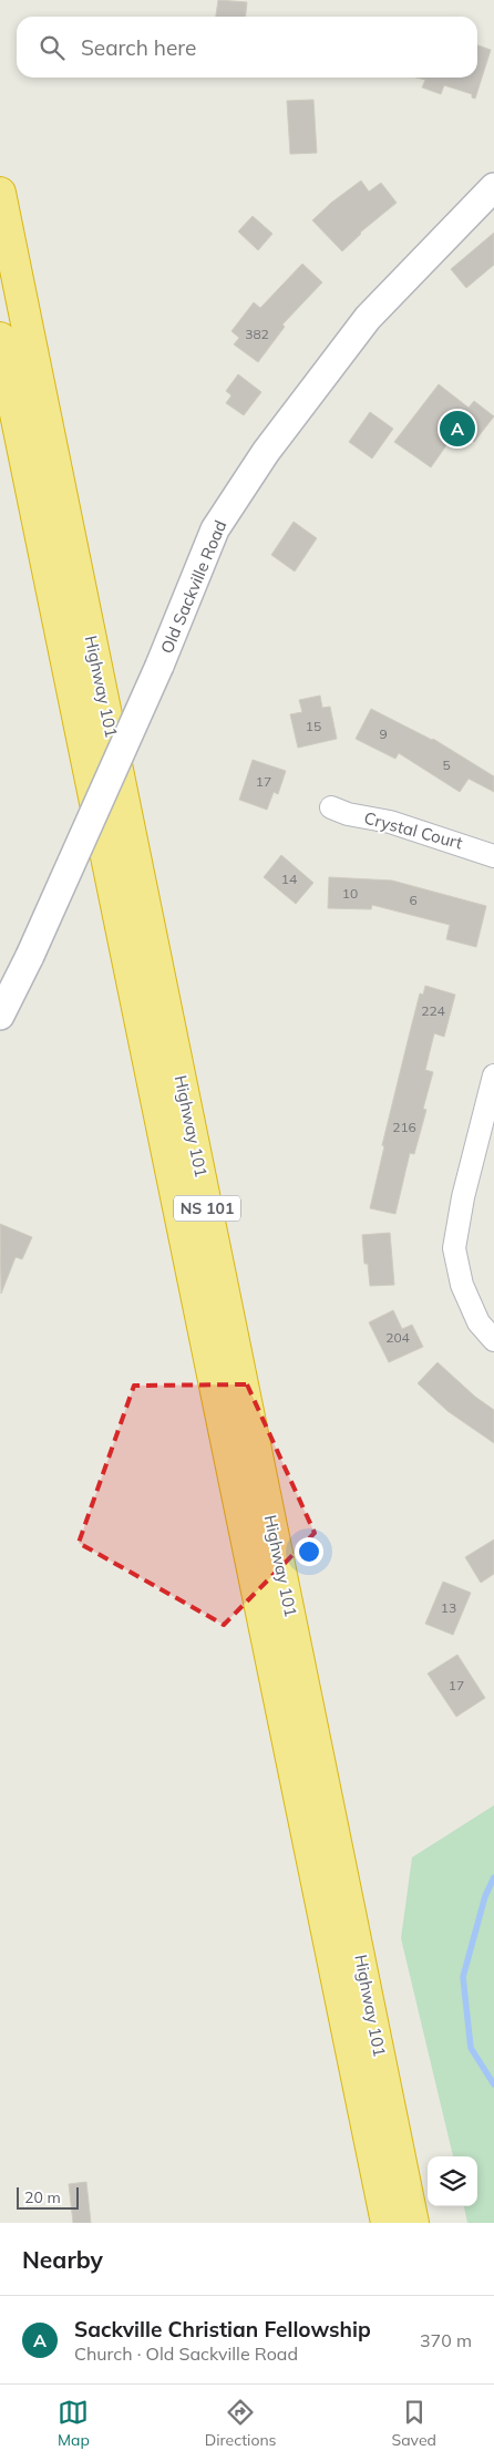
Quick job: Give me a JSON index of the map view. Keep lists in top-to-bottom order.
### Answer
{
  "streets": {
    "highway": ["Highway 101", "NS 101"],
    "street": ["Old Sackville Road", "Crystal Court"]
  },
  "house_numbers": [
    "382",
    "15",
    "9",
    "5",
    "17",
    "14",
    "10",
    "6",
    "224",
    "216",
    "204",
    "13",
    "17"
  ],
  "scale_bar": "20 m",
  "page": {
    "search": "Search here",
    "pins": "A",
    "scale": "20 m",
    "heading": "Nearby",
    "list": [
      {
        "mark": "A",
        "name": "Sackville Christian Fellowship",
        "note": "Church · Old Sackville Road",
        "value": "370 m"
      }
    ],
    "nav": ["Map", "Directions", "Saved"]
  }
}
